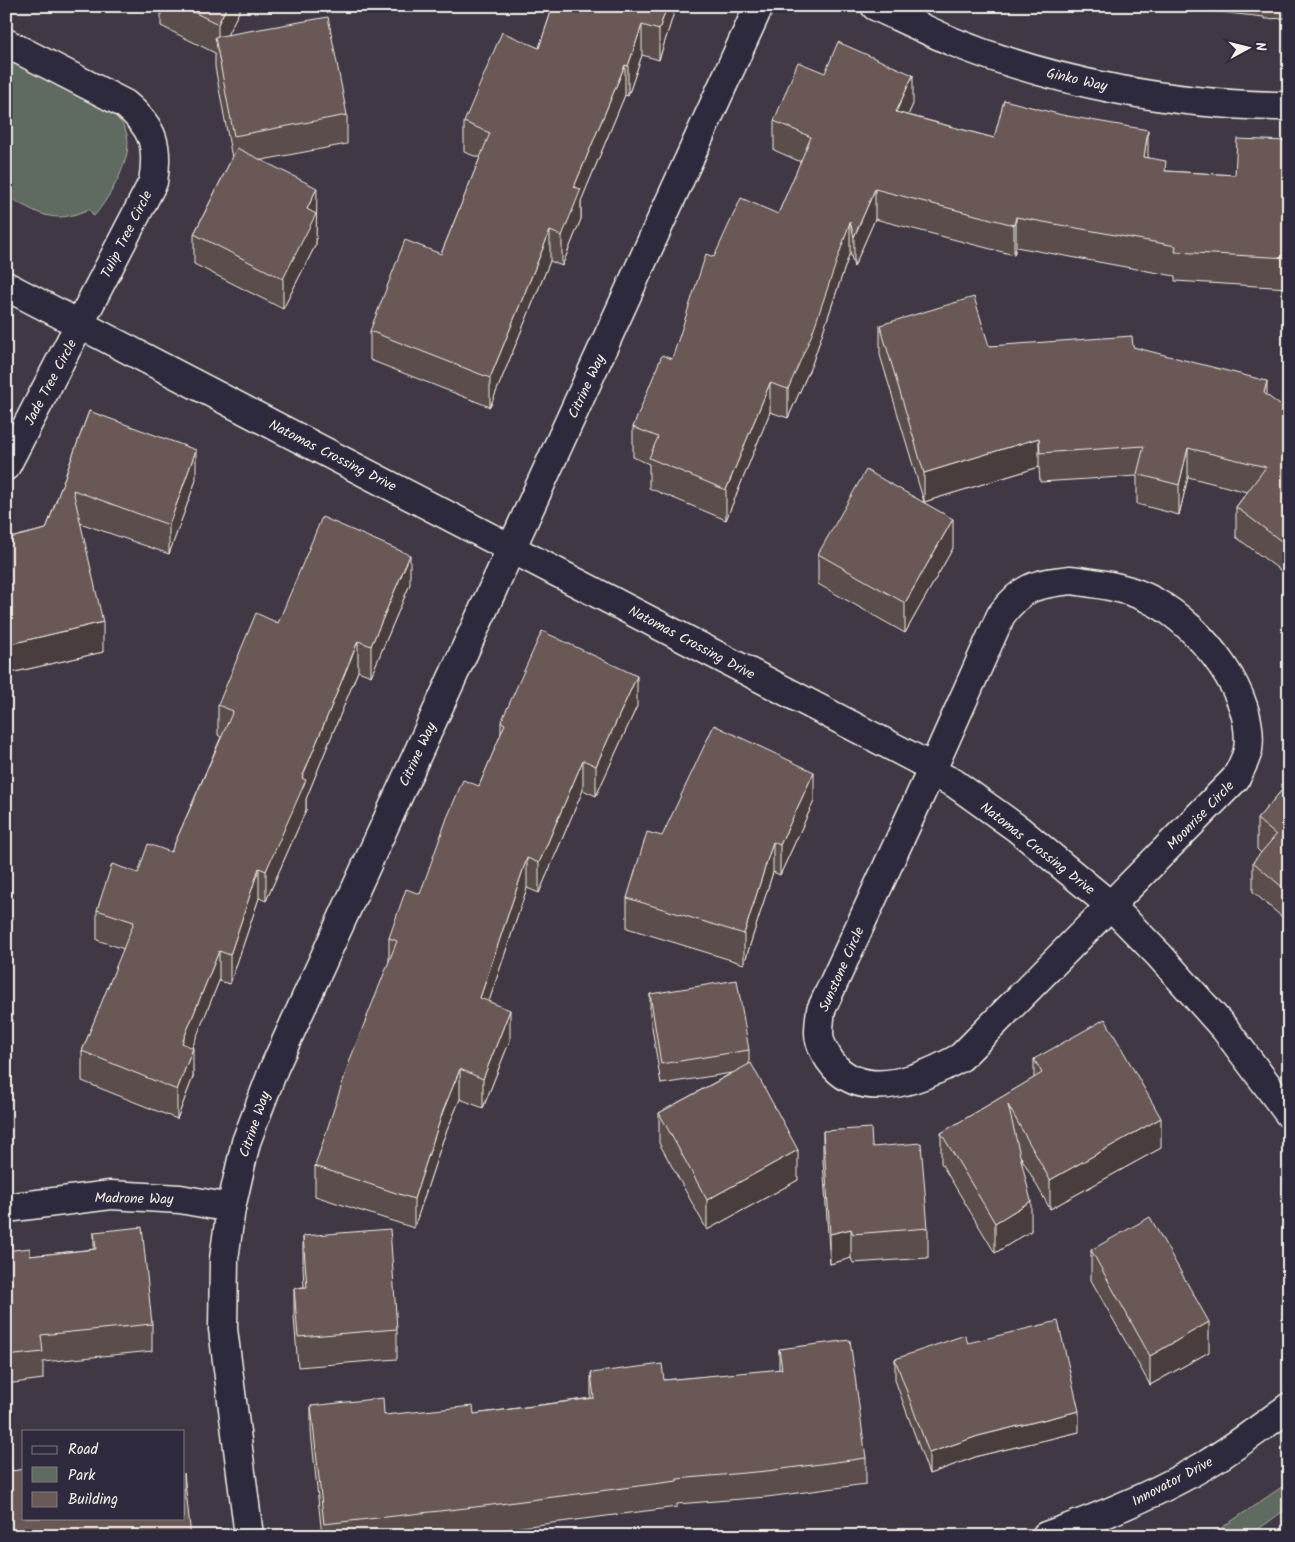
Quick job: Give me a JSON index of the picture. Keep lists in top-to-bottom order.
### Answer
{
  "streets": {
    "street": [
      "Ginko Way",
      "Tulip Tree Circle",
      "Jade Tree Circle",
      "Citrine Way",
      "Natomas Crossing Drive",
      "Moonrise Circle",
      "Sunstone Circle",
      "Madrone Way",
      "Innovator Drive"
    ]
  },
  "crossings": [
    ["Tulip Tree Circle", "Jade Tree Circle"],
    ["Tulip Tree Circle", "Natomas Crossing Drive"],
    ["Jade Tree Circle", "Natomas Crossing Drive"],
    ["Citrine Way", "Natomas Crossing Drive"],
    ["Citrine Way", "Madrone Way"],
    ["Natomas Crossing Drive", "Moonrise Circle"],
    ["Natomas Crossing Drive", "Sunstone Circle"],
    ["Moonrise Circle", "Sunstone Circle"]
  ],
  "legend": ["Road", "Park", "Building"],
  "north": "right"
}
